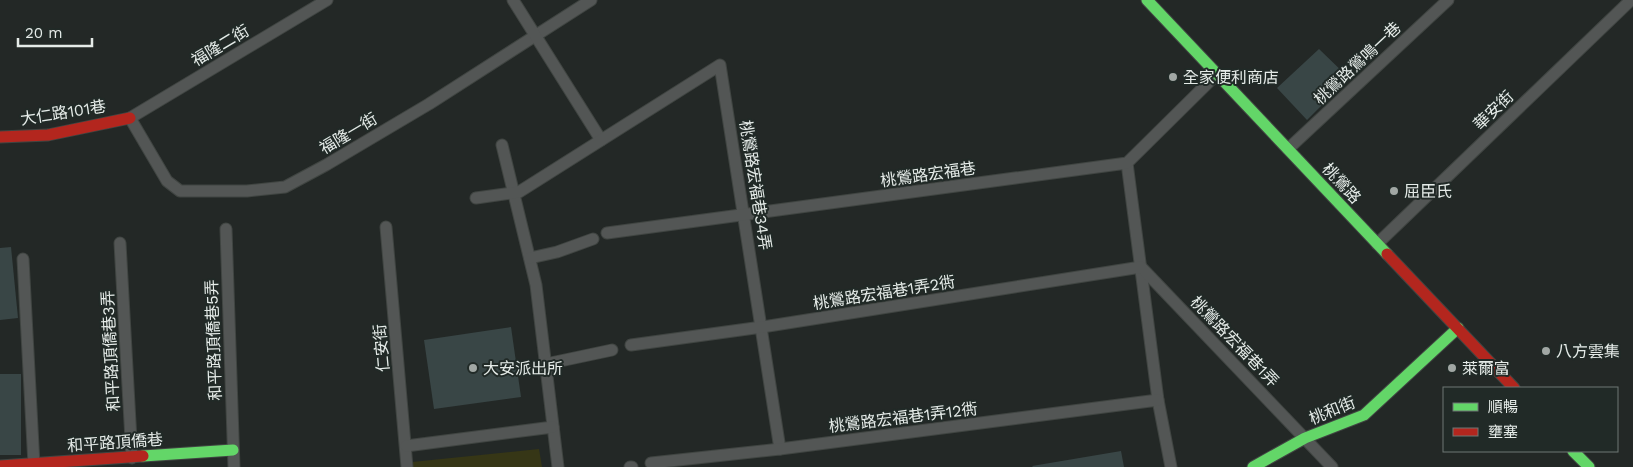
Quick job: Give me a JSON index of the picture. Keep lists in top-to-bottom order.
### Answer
{
  "streets": {
    "street": [
      "大仁路101巷",
      "桃鶯路",
      "桃和街",
      "和平路頂僑巷"
    ],
    "lane": [
      "福隆二街",
      "桃鶯路鶯鳴一巷",
      "華安街",
      "福隆一街",
      "桃鶯路宏福巷",
      "桃鶯路宏福巷34弄",
      "桃鶯路宏福巷1弄2衖",
      "和平路頂僑巷5弄",
      "桃鶯路宏福巷1弄",
      "仁安街",
      "和平路頂僑巷3弄",
      "桃鶯路宏福巷1弄12衖"
    ]
  },
  "crossings": [
    ["福隆二街", "大仁路101巷"],
    ["福隆二街", "福隆一街"],
    ["桃鶯路鶯鳴一巷", "桃鶯路"],
    ["華安街", "桃鶯路"],
    ["大仁路101巷", "福隆一街"],
    ["桃鶯路宏福巷", "桃鶯路宏福巷34弄"],
    ["桃鶯路", "桃和街"],
    ["桃鶯路宏福巷34弄", "桃鶯路宏福巷1弄2衖"],
    ["桃鶯路宏福巷34弄", "桃鶯路宏福巷1弄12衖"],
    ["桃鶯路宏福巷1弄2衖", "桃鶯路宏福巷1弄"],
    ["和平路頂僑巷5弄", "和平路頂僑巷"],
    ["桃鶯路宏福巷1弄", "桃和街"],
    ["和平路頂僑巷3弄", "和平路頂僑巷"]
  ],
  "places": [
    "全家便利商店",
    "屈臣氏",
    "八方雲集",
    "大安派出所",
    "萊爾富"
  ],
  "legend": ["順暢", "壅塞"],
  "scale_bar": "20 m"
}
